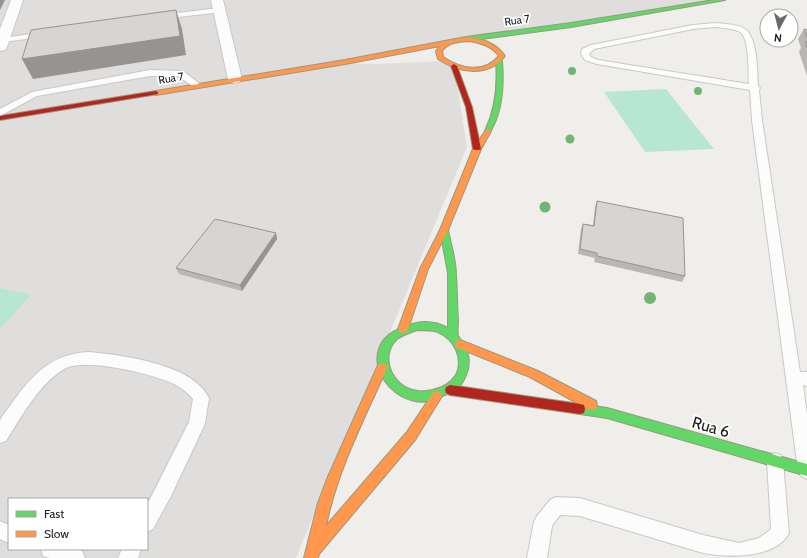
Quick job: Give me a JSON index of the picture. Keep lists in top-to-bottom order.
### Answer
{
  "streets": {
    "street": ["Rua 7", "Rua 6"]
  },
  "legend": ["Fast", "Slow"],
  "north": "bottom"
}
